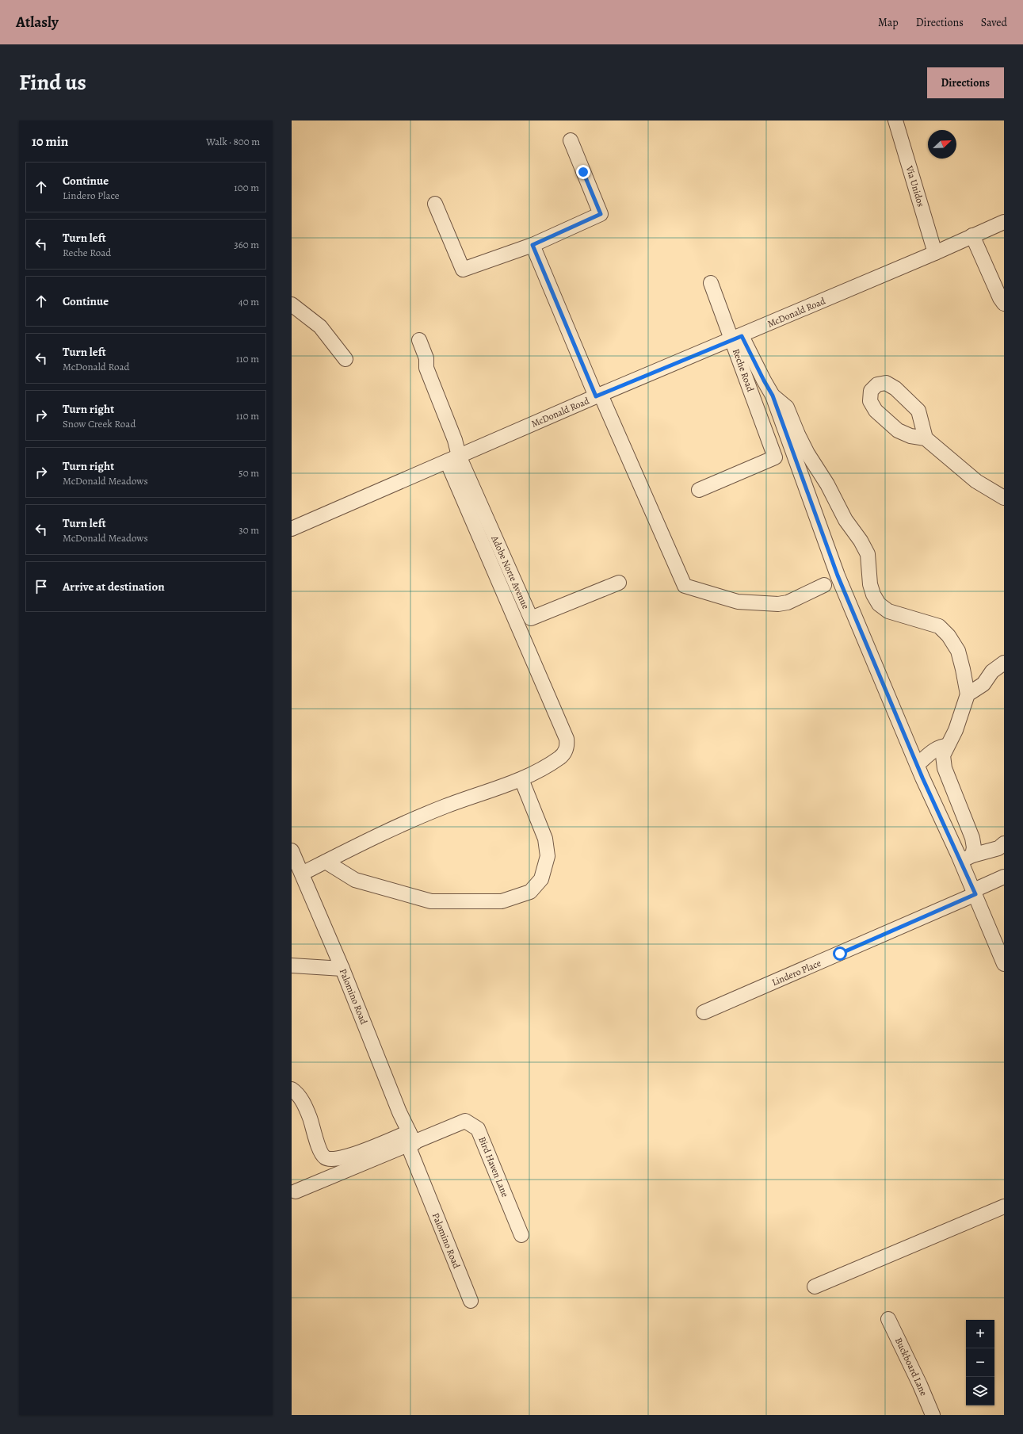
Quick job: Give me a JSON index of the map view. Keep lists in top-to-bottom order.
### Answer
{
  "streets": {
    "street": [
      "Via Unidos",
      "McDonald Road",
      "Reche Road",
      "Adobe Norte Avenue",
      "Lindero Place",
      "Palomino Road",
      "Bird Haven Lane",
      "Buckboard Lane"
    ]
  },
  "crossings": [
    ["Via Unidos", "McDonald Road"],
    ["McDonald Road", "Reche Road"],
    ["McDonald Road", "Adobe Norte Avenue"],
    ["Palomino Road", "Bird Haven Lane"]
  ],
  "north": "top right",
  "page": {
    "header": "Atlasly",
    "nav": ["Map", "Directions", "Saved"],
    "title": "Find us",
    "buttons": "Directions",
    "heading": ["10 min", "Walk · 800 m"],
    "list": [
      ["Continue", "Lindero Place", "100 m"],
      ["Turn left", "Reche Road", "360 m"],
      ["Continue", "40 m"],
      ["Turn left", "McDonald Road", "110 m"],
      ["Turn right", "Snow Creek Road", "110 m"],
      ["Turn right", "McDonald Meadows", "50 m"],
      ["Turn left", "McDonald Meadows", "30 m"],
      "Arrive at destination"
    ],
    "map_buttons": ["+", "−"]
  }
}
